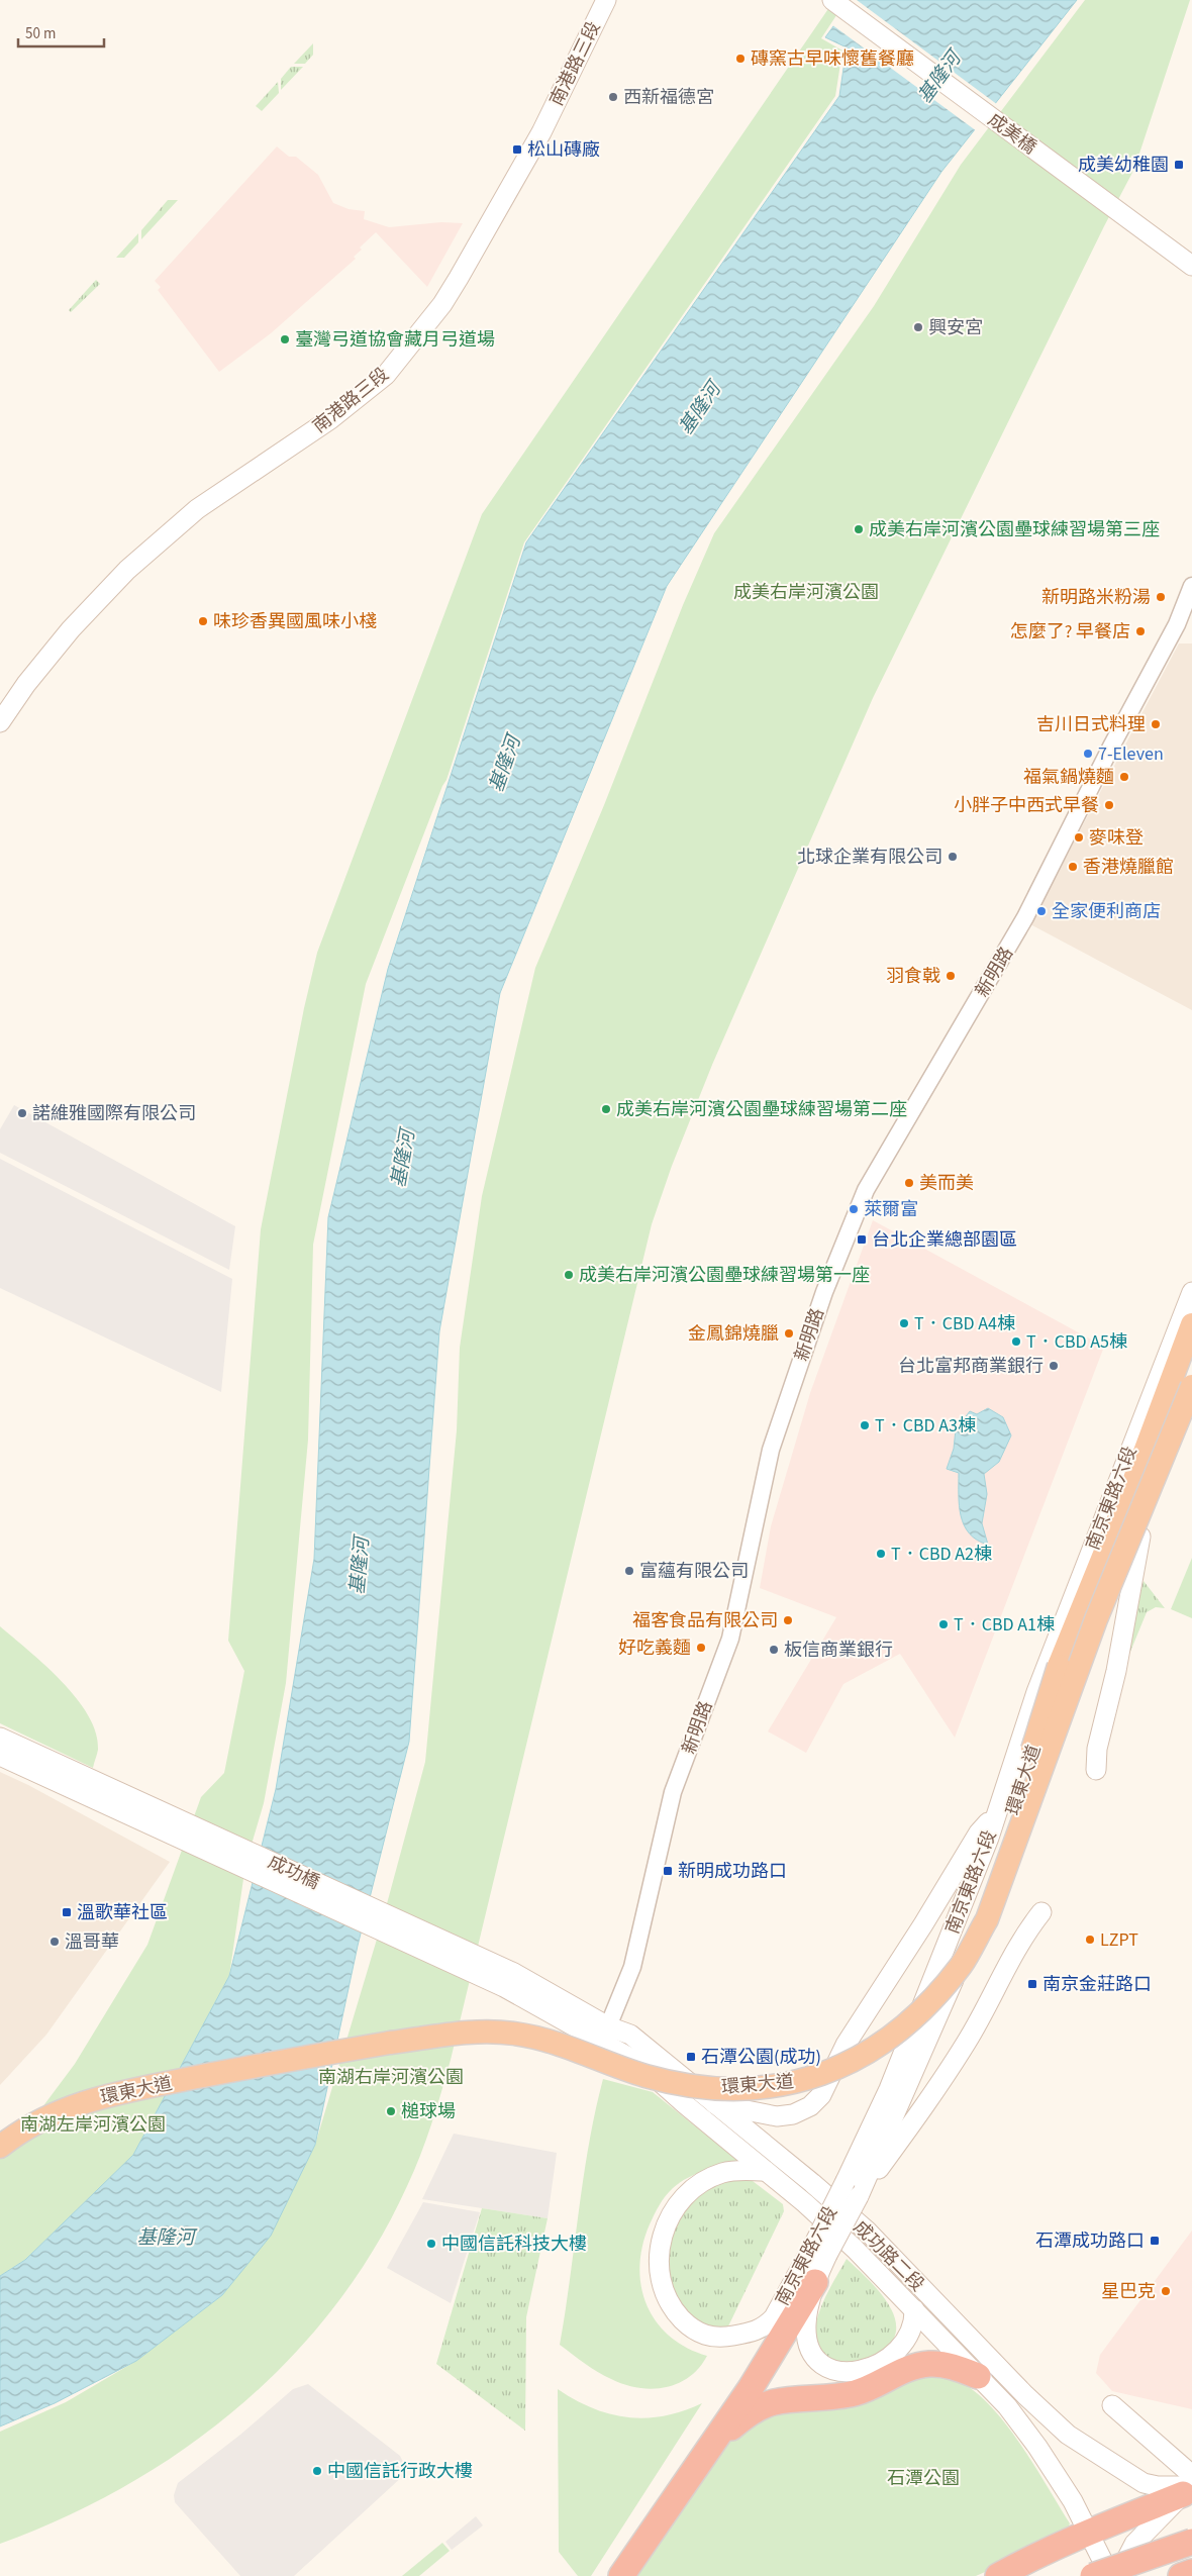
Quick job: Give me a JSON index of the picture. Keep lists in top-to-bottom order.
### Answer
{
  "streets": {
    "highway": ["環東大道"],
    "main road": [
      "南港路三段",
      "成美橋",
      "南京東路六段",
      "成功橋",
      "成功路二段"
    ],
    "street": ["新明路"]
  },
  "crossings": [
    ["新明路", "成功路二段"],
    ["成功橋", "成功路二段"]
  ],
  "water": ["基隆河"],
  "parks": [
    "成美右岸河濱公園",
    "南湖右岸河濱公園",
    "南湖左岸河濱公園",
    "石潭公園"
  ],
  "places": {
    "other": [
      "磚窯古早味懷舊餐廳",
      "西新福德宮",
      "興安宮",
      "臺灣弓道協會藏月弓道場",
      "成美右岸河濱公園壘球練習場第三座",
      "新明路米粉湯",
      "味珍香異國風味小棧",
      "怎麼了? 早餐店",
      "吉川日式料理",
      "7-Eleven",
      "福氣鍋燒麵",
      "小胖子中西式早餐",
      "麥味登",
      "北球企業有限公司",
      "香港燒臘館",
      "全家便利商店",
      "羽食戟",
      "成美右岸河濱公園壘球練習場第二座",
      "諾維雅國際有限公司",
      "美而美",
      "萊爾富",
      "成美右岸河濱公園壘球練習場第一座",
      "T．CBD A4棟",
      "金鳳錦燒臘",
      "T．CBD A5棟",
      "台北富邦商業銀行",
      "T．CBD A3棟",
      "T．CBD A2棟",
      "富蘊有限公司",
      "福客食品有限公司",
      "T．CBD A1棟",
      "好吃義麵",
      "板信商業銀行",
      "LZPT",
      "溫哥華",
      "槌球場",
      "中國信託科技大樓",
      "星巴克",
      "中國信託行政大樓"
    ],
    "transit": [
      "松山磚廠",
      "成美幼稚園",
      "台北企業總部園區",
      "新明成功路口",
      "溫歌華社區",
      "南京金莊路口",
      "石潭公園(成功)",
      "石潭成功路口"
    ]
  },
  "scale_bar": "50 m"
}
